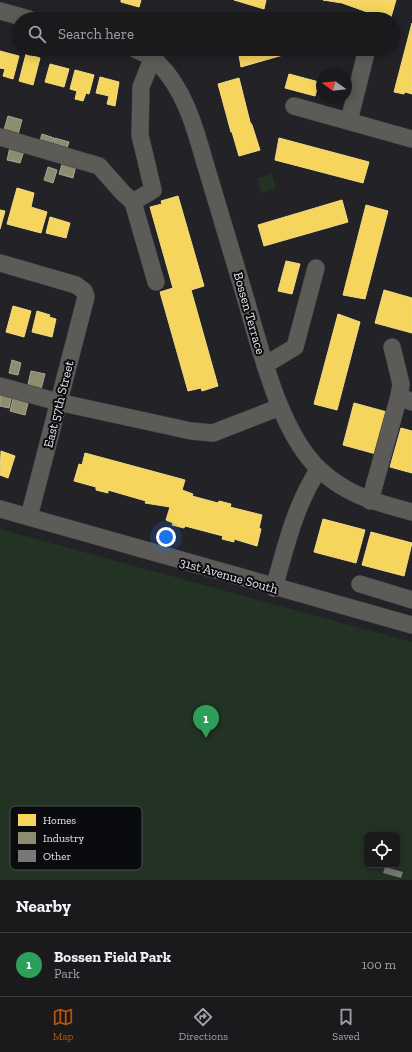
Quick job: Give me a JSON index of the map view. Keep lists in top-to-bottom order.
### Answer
{
  "streets": {
    "street": ["Bossen Terrace", "East 57th Street", "31st Avenue South"]
  },
  "crossings": [
    ["East 57th Street", "31st Avenue South"]
  ],
  "legend": ["Homes", "Industry", "Other"],
  "north": "left",
  "page": {
    "search": "Search here",
    "pins": "1",
    "heading": "Nearby",
    "list": [
      {
        "mark": "1",
        "name": "Bossen Field Park",
        "note": "Park",
        "value": "100 m"
      }
    ],
    "nav": ["Map", "Directions", "Saved"]
  }
}
